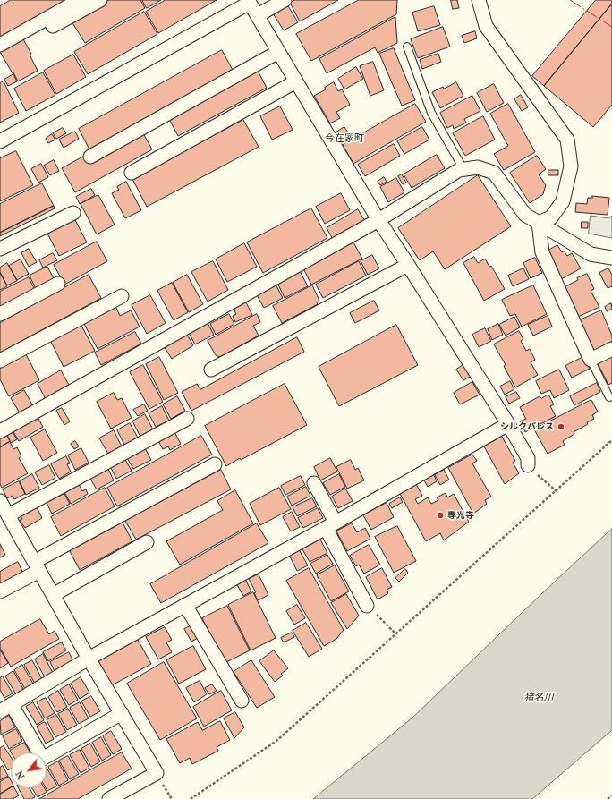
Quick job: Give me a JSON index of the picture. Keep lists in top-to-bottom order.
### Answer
{
  "districts": ["今在家町"],
  "water": ["猪名川"],
  "places": ["シルクパレス", "専光寺"],
  "north": "bottom left"
}
